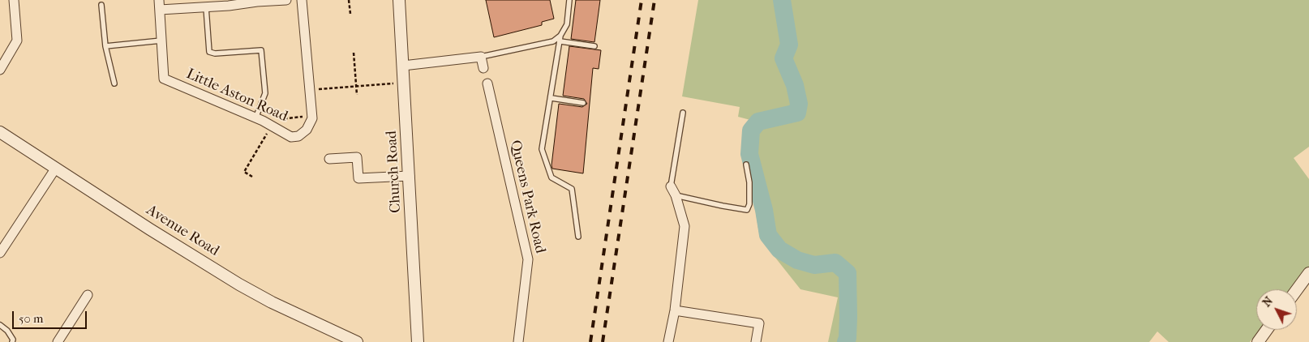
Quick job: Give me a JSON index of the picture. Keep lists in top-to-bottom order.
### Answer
{
  "streets": {
    "street": [
      "Little Aston Road",
      "Church Road",
      "Queens Park Road",
      "Avenue Road"
    ]
  },
  "scale_bar": "50 m",
  "north": "top left"
}
